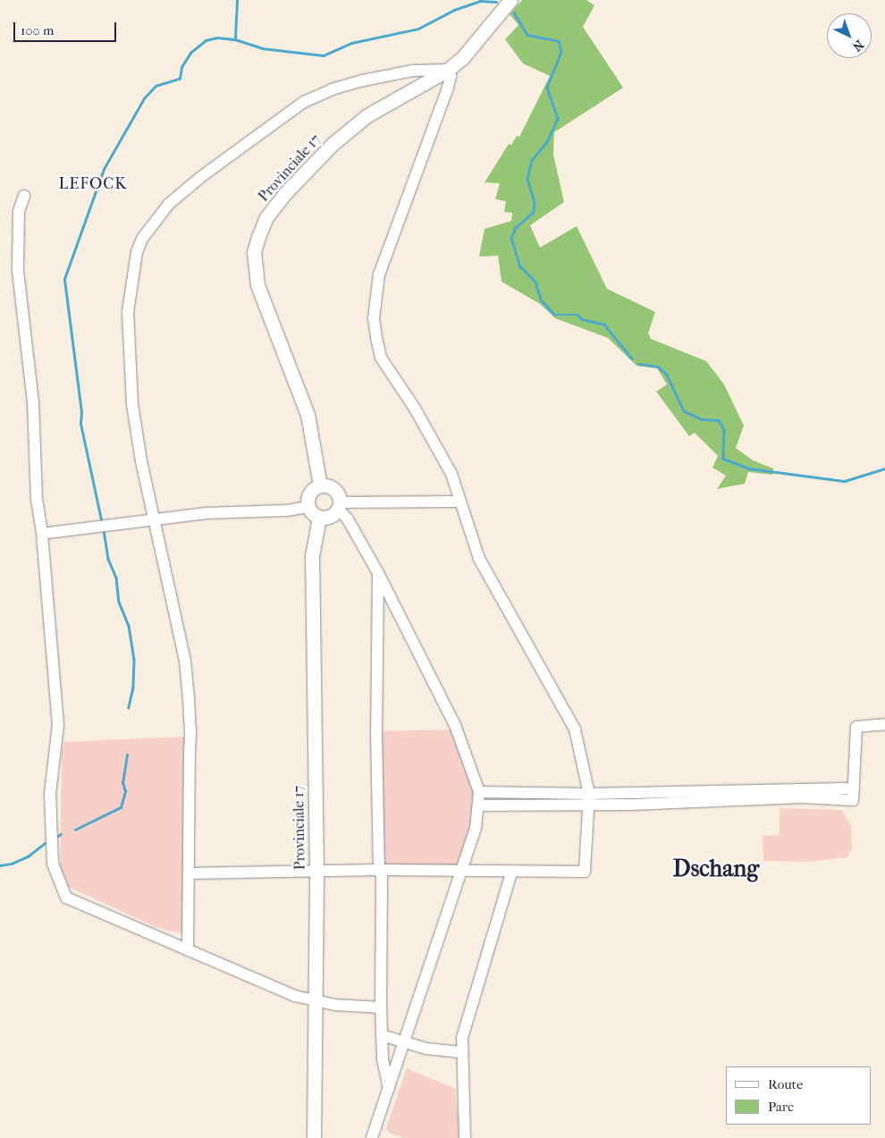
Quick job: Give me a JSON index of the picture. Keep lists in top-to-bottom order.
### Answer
{
  "streets": {
    "main road": ["Provinciale 17"]
  },
  "districts": ["LEFOCK", "Dschang"],
  "legend": ["Route", "Parc"],
  "scale_bar": "100 m",
  "north": "bottom right"
}
